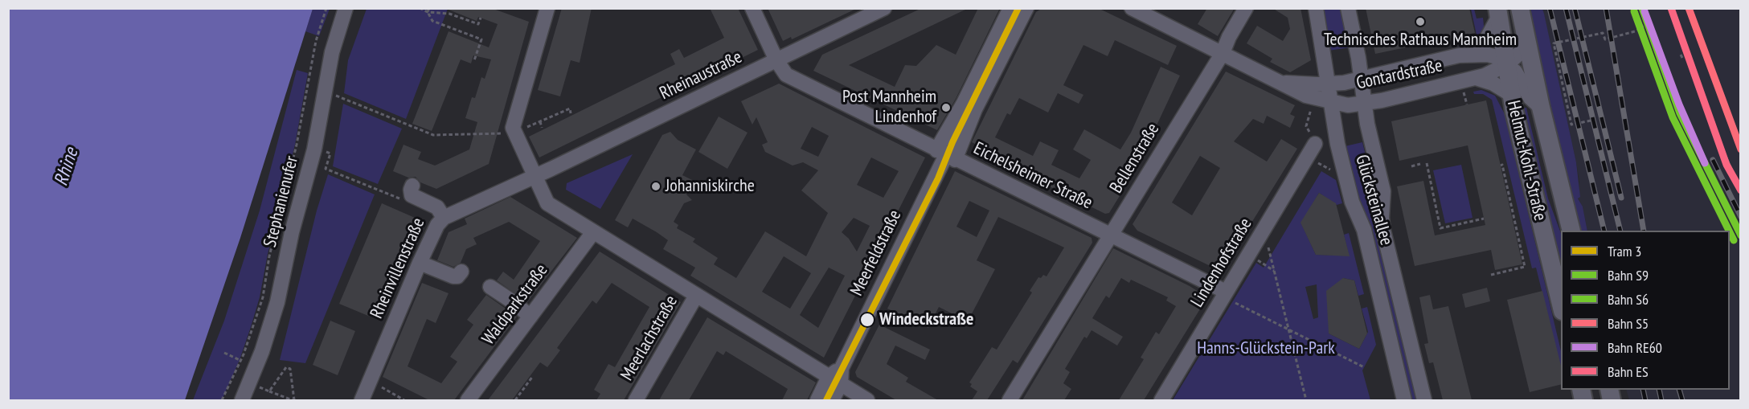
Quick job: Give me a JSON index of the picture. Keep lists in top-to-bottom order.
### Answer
{
  "streets": {
    "main road": ["Helmut-Kohl-Straße"],
    "street": [
      "Gontardstraße",
      "Rheinaustraße",
      "Bellenstraße",
      "Eichelsheimer Straße",
      "Glücksteinallee",
      "Stephanienufer",
      "Meerfeldstraße",
      "Lindenhofstraße",
      "Rheinvillenstraße",
      "Waldparkstraße",
      "Meerlachstraße"
    ]
  },
  "crossings": [
    ["Gontardstraße", "Bellenstraße"],
    ["Gontardstraße", "Helmut-Kohl-Straße"],
    ["Gontardstraße", "Glücksteinallee"],
    ["Rheinaustraße", "Eichelsheimer Straße"],
    ["Rheinaustraße", "Rheinvillenstraße"],
    ["Bellenstraße", "Eichelsheimer Straße"],
    ["Eichelsheimer Straße", "Meerfeldstraße"],
    ["Eichelsheimer Straße", "Lindenhofstraße"]
  ],
  "water": ["Rhine"],
  "parks": ["Hanns-Glückstein-Park"],
  "places": [
    "Technisches Rathaus Mannheim",
    "Post Mannheim Lindenhof",
    "Johanniskirche",
    "Windeckstraße"
  ],
  "lines": [
    "tram line 3",
    "rail line S9",
    "rail line S5",
    "rail line ES",
    "rail line S6",
    "rail line RE60"
  ],
  "legend": [
    "Tram 3",
    "Bahn S9",
    "Bahn S6",
    "Bahn S5",
    "Bahn RE60",
    "Bahn ES"
  ]
}
